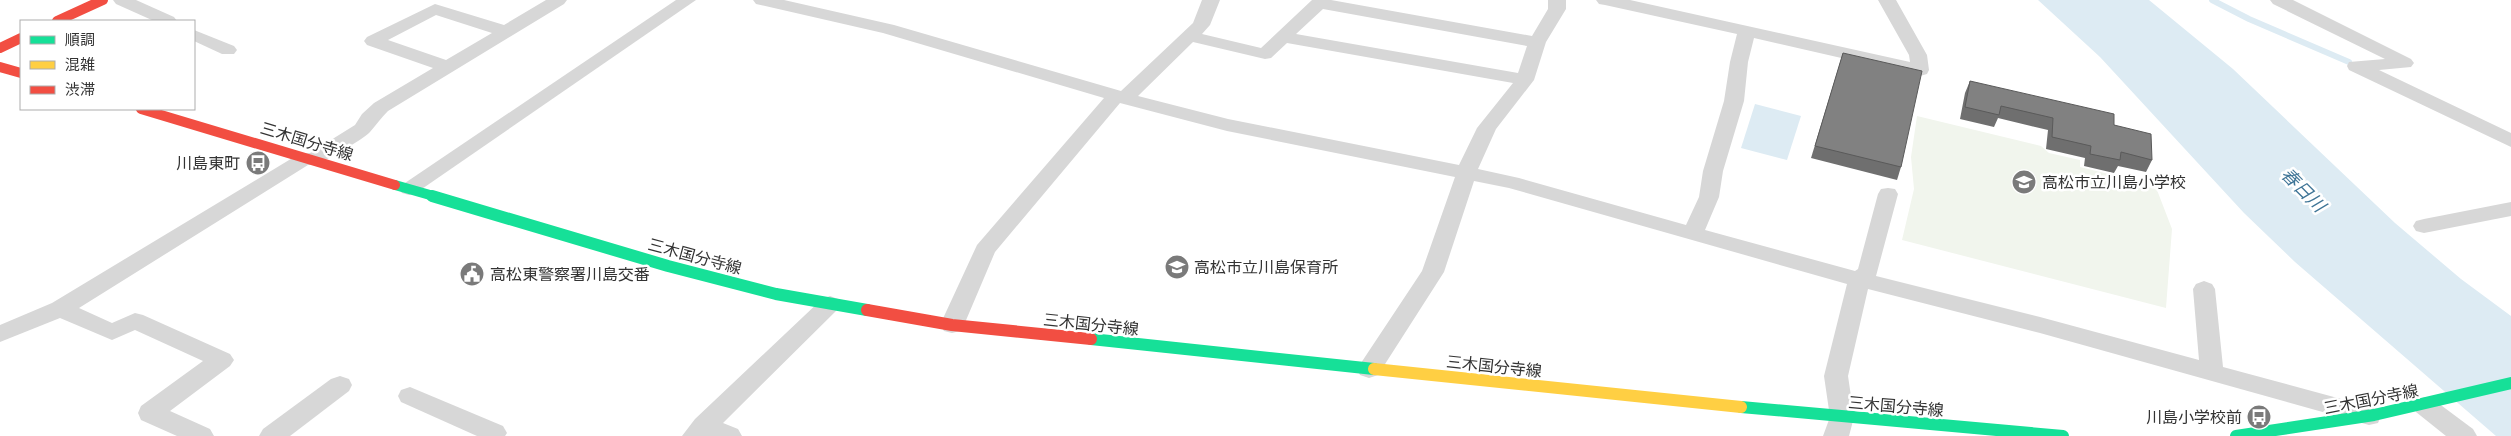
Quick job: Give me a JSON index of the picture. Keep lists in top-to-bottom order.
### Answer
{
  "streets": {
    "main road": ["三木国分寺線"]
  },
  "water": ["春日川"],
  "places": {
    "bus stop": ["川島東町", "川島小学校前"],
    "school or university": ["高松市立川島小学校", "高松市立川島保育所"],
    "public building": ["高松東警察署川島交番"]
  },
  "legend": ["順調", "混雑", "渋滞"]
}
